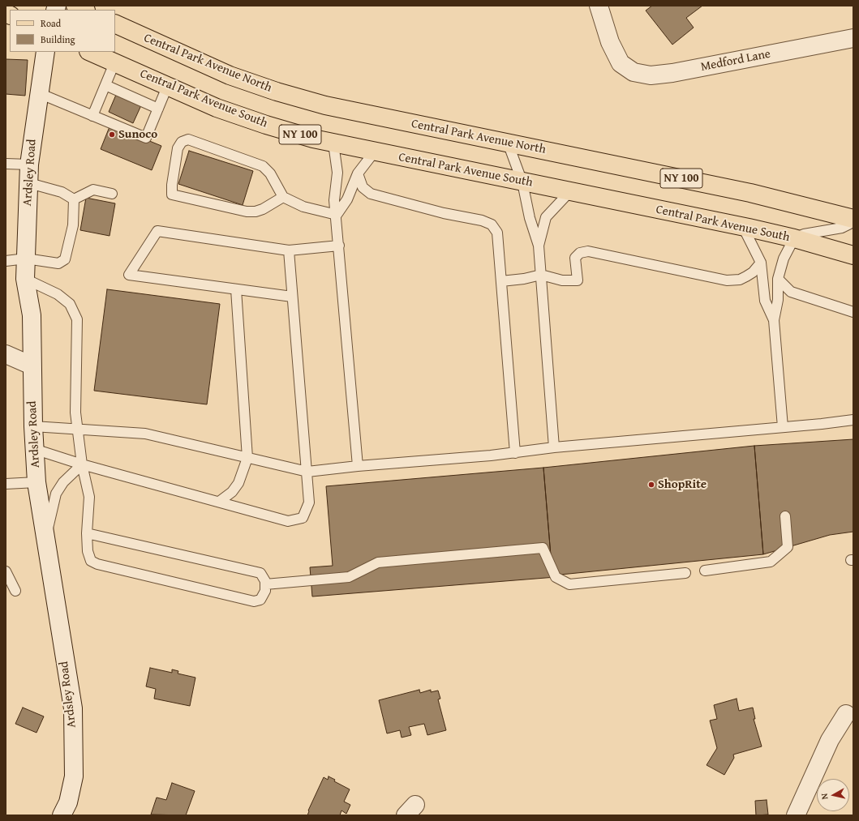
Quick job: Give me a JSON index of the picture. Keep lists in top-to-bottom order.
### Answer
{
  "streets": {
    "main road": [
      "Medford Lane",
      "Central Park Avenue North",
      "Central Park Avenue South",
      "NY 100",
      "Ardsley Road"
    ]
  },
  "places": ["Sunoco", "ShopRite"],
  "legend": ["Road", "Building"],
  "north": "left"
}
